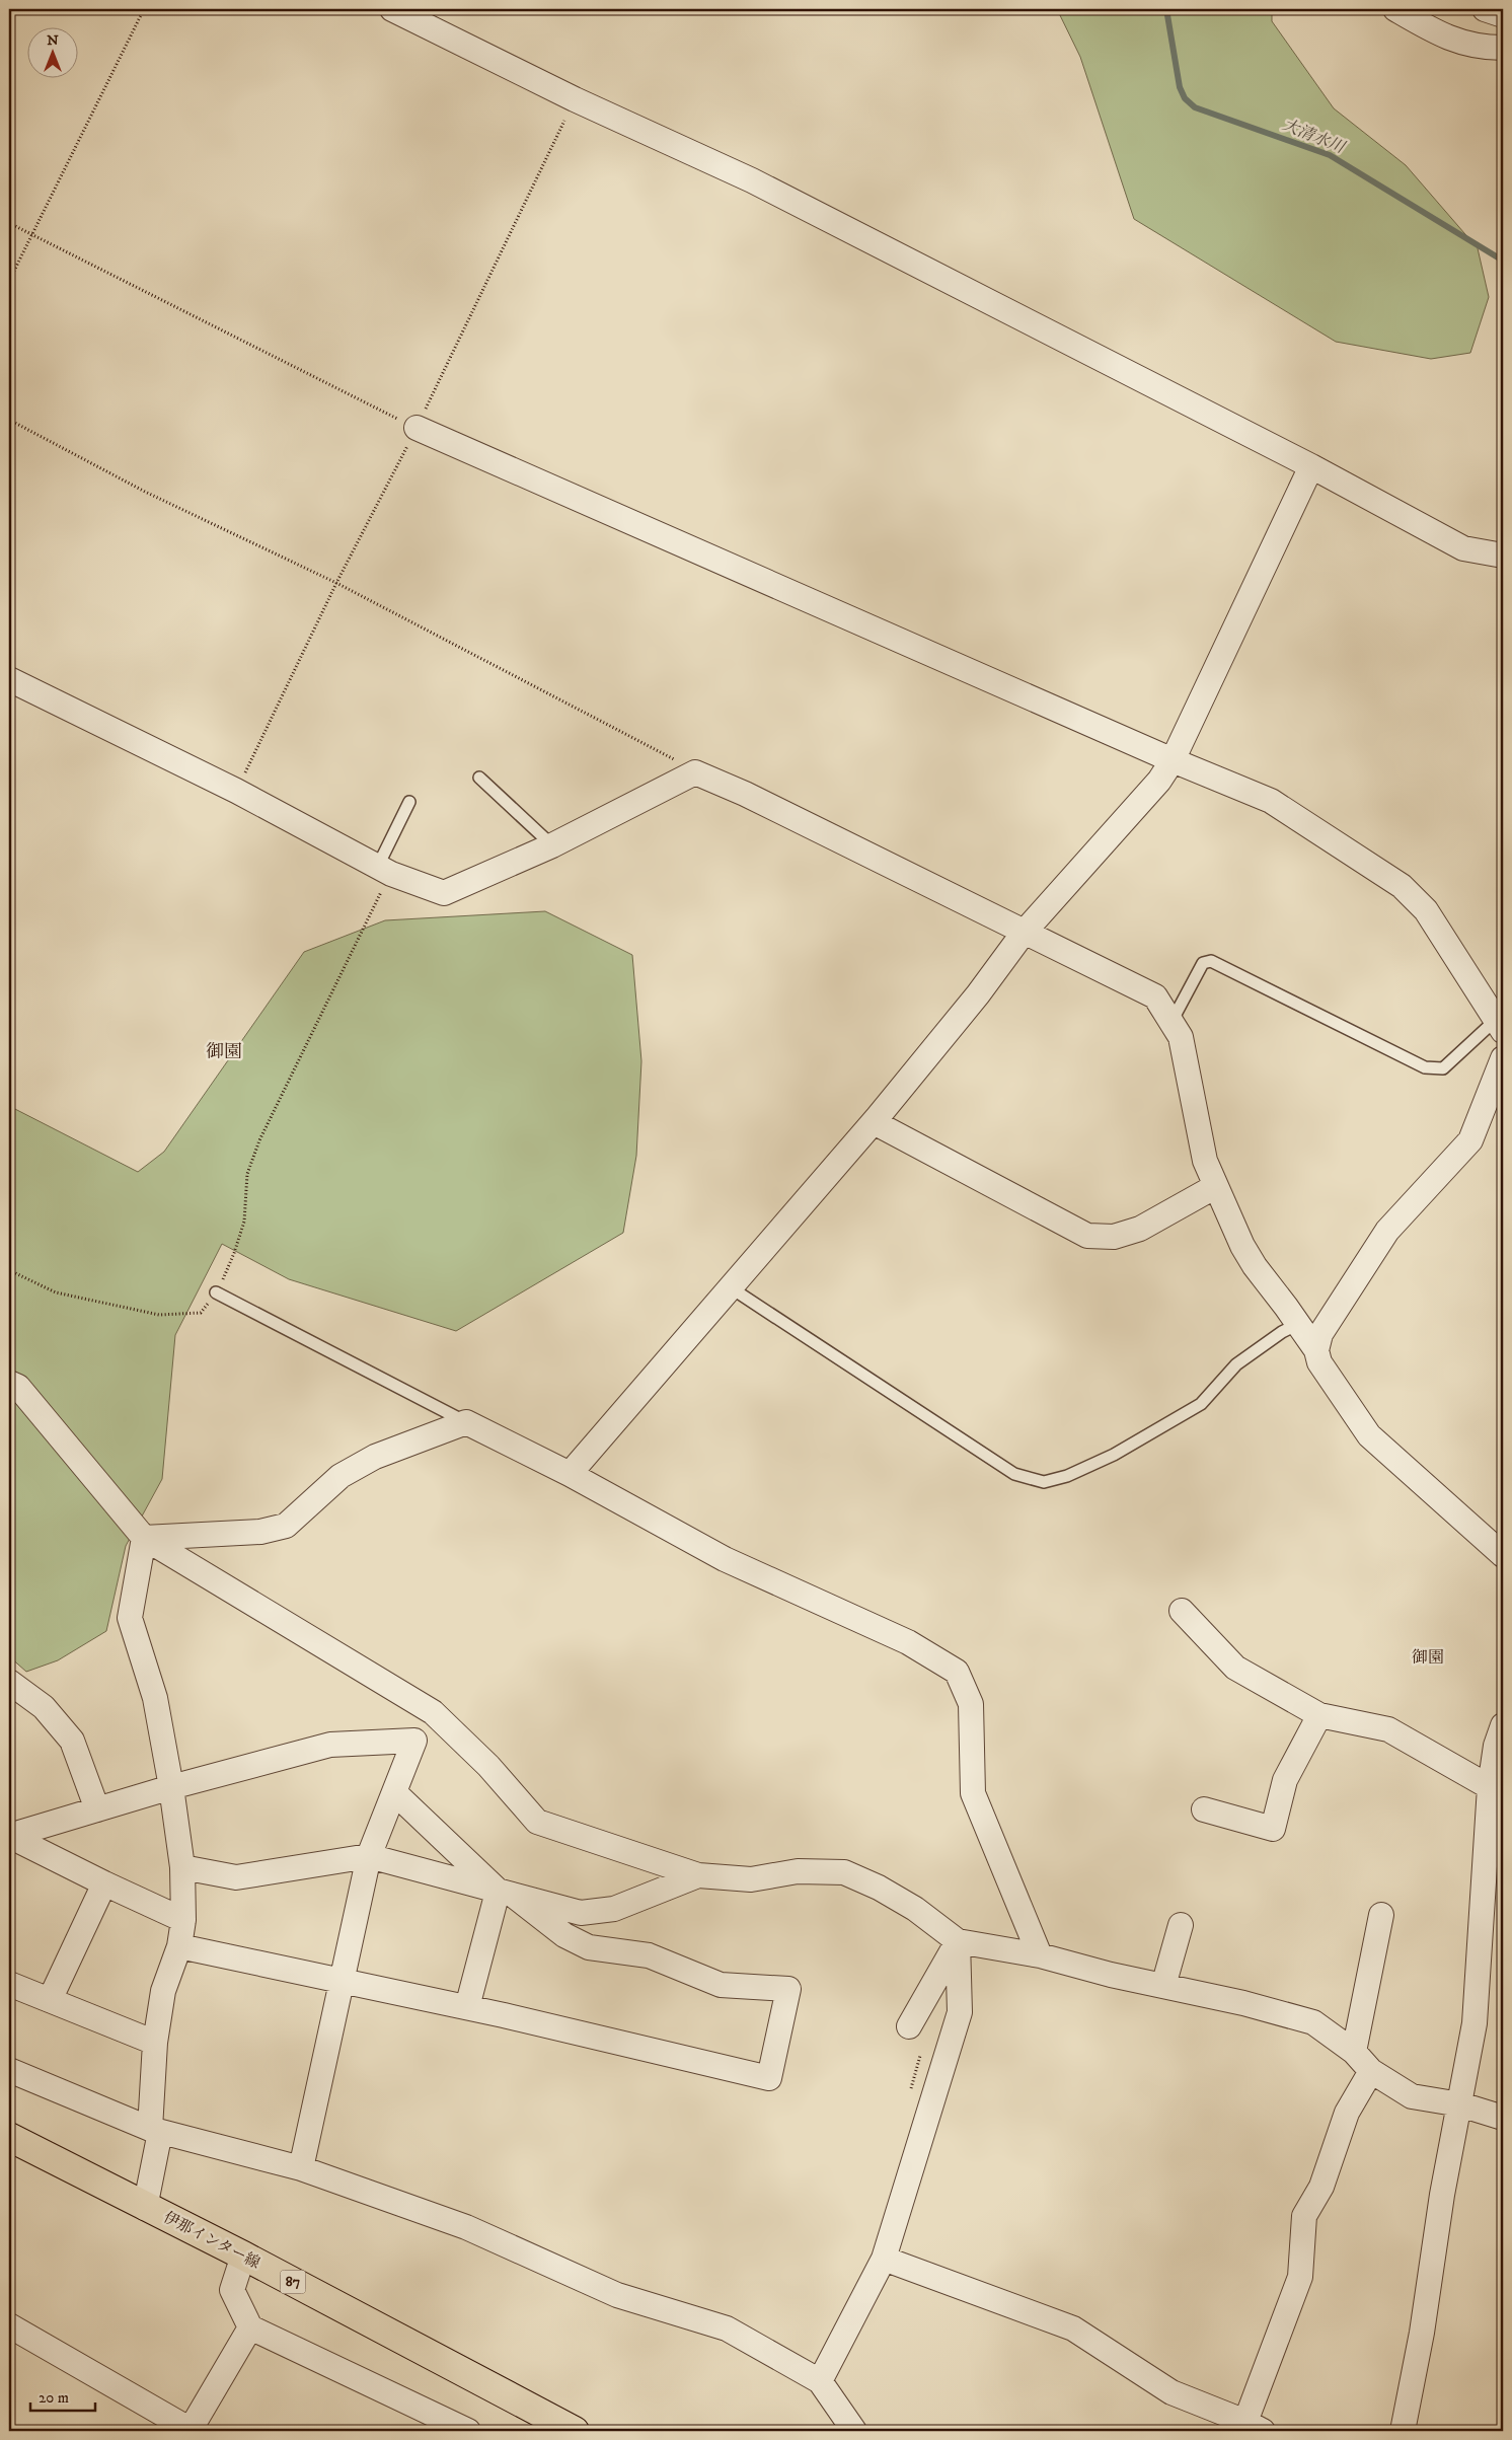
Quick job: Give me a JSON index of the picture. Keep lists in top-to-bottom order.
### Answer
{
  "streets": {
    "main road": ["伊那インター線", "87"]
  },
  "districts": ["御園", "御園"],
  "water": ["大清水川"],
  "scale_bar": "20 m",
  "north": "top"
}
